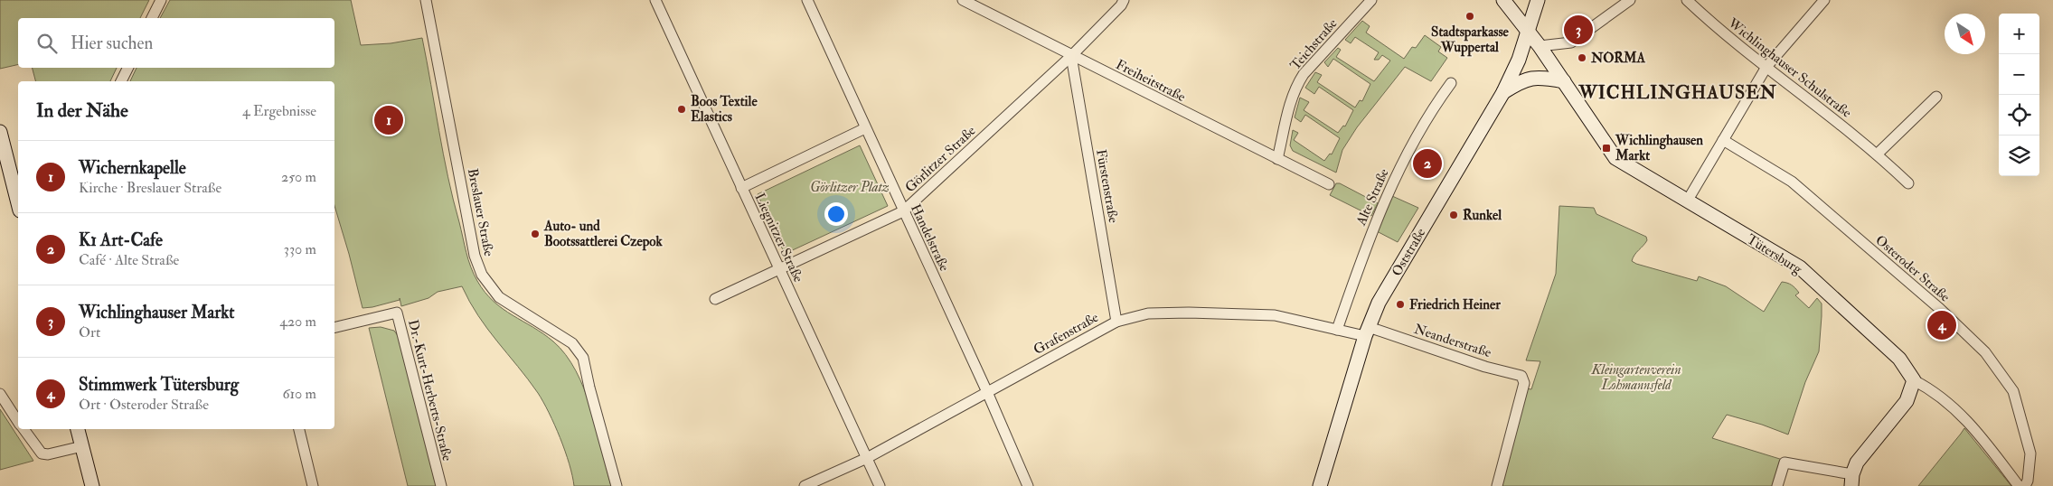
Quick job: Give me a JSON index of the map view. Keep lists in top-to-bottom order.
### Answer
{
  "streets": {
    "street": [
      "Teichstraße",
      "Wichlinghauser Schulstraße",
      "Freiheitstraße",
      "Görlitzer Straße",
      "Fürstenstraße",
      "Alte Straße",
      "Breslauer Straße",
      "Liegnitzer Straße",
      "Handelstraße",
      "Oststraße",
      "Tütersburg",
      "Osteroder Straße",
      "Grafenstraße",
      "Neanderstraße",
      "Dr.-Kurt-Herberts-Straße"
    ]
  },
  "crossings": [
    ["Teichstraße", "Freiheitstraße"],
    ["Freiheitstraße", "Görlitzer Straße"],
    ["Freiheitstraße", "Fürstenstraße"],
    ["Görlitzer Straße", "Fürstenstraße"],
    ["Görlitzer Straße", "Liegnitzer Straße"],
    ["Görlitzer Straße", "Handelstraße"],
    ["Fürstenstraße", "Grafenstraße"],
    ["Alte Straße", "Grafenstraße"],
    ["Liegnitzer Straße", "Grafenstraße"],
    ["Handelstraße", "Grafenstraße"],
    ["Oststraße", "Tütersburg"],
    ["Oststraße", "Grafenstraße"],
    ["Oststraße", "Neanderstraße"],
    ["Grafenstraße", "Neanderstraße"]
  ],
  "districts": ["WICHLINGHAUSEN"],
  "parks": ["Görlitzer Platz", "Kleingartenverein Lohmannsfeld"],
  "places": {
    "other": [
      "Stadtsparkasse Wuppertal",
      "NORMA",
      "Boos Textile Elastics",
      "Runkel",
      "Auto- und Bootssattlerei Czepok",
      "Friedrich Heiner"
    ],
    "transit": ["Wichlinghausen Markt"]
  },
  "north": "bottom right",
  "page": {
    "map_buttons": ["+", "−"],
    "pins": [
      "3",
      "1",
      "2",
      "4"
    ],
    "search": "Hier suchen",
    "heading": ["In der Nähe", "4 Ergebnisse"],
    "list": [
      {
        "mark": "1",
        "name": "Wichernkapelle",
        "note": "Kirche · Breslauer Straße",
        "value": "250 m"
      },
      {
        "mark": "2",
        "name": "K1 Art-Cafe",
        "note": "Café · Alte Straße",
        "value": "330 m"
      },
      {
        "mark": "3",
        "name": "Wichlinghauser Markt",
        "note": "Ort",
        "value": "420 m"
      },
      {
        "mark": "4",
        "name": "Stimmwerk Tütersburg",
        "note": "Ort · Osteroder Straße",
        "value": "610 m"
      }
    ]
  }
}
